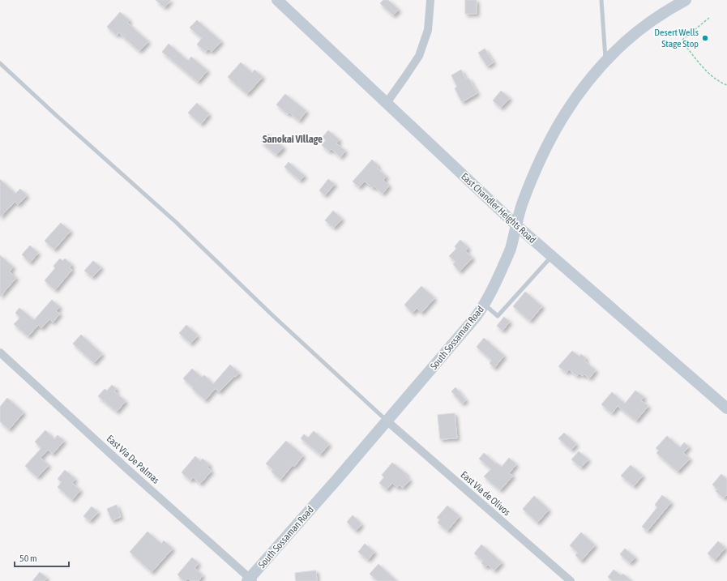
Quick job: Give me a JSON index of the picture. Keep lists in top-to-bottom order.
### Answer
{
  "streets": {
    "main road": ["East Chandler Heights Road", "South Sossaman Road"],
    "street": ["East Via De Palmas", "East Via de Olivos"]
  },
  "crossings": [
    ["East Chandler Heights Road", "South Sossaman Road"],
    ["South Sossaman Road", "East Via De Palmas"],
    ["South Sossaman Road", "East Via de Olivos"]
  ],
  "districts": ["Sanokai Village"],
  "places": ["Desert Wells Stage Stop"],
  "scale_bar": "50 m"
}
